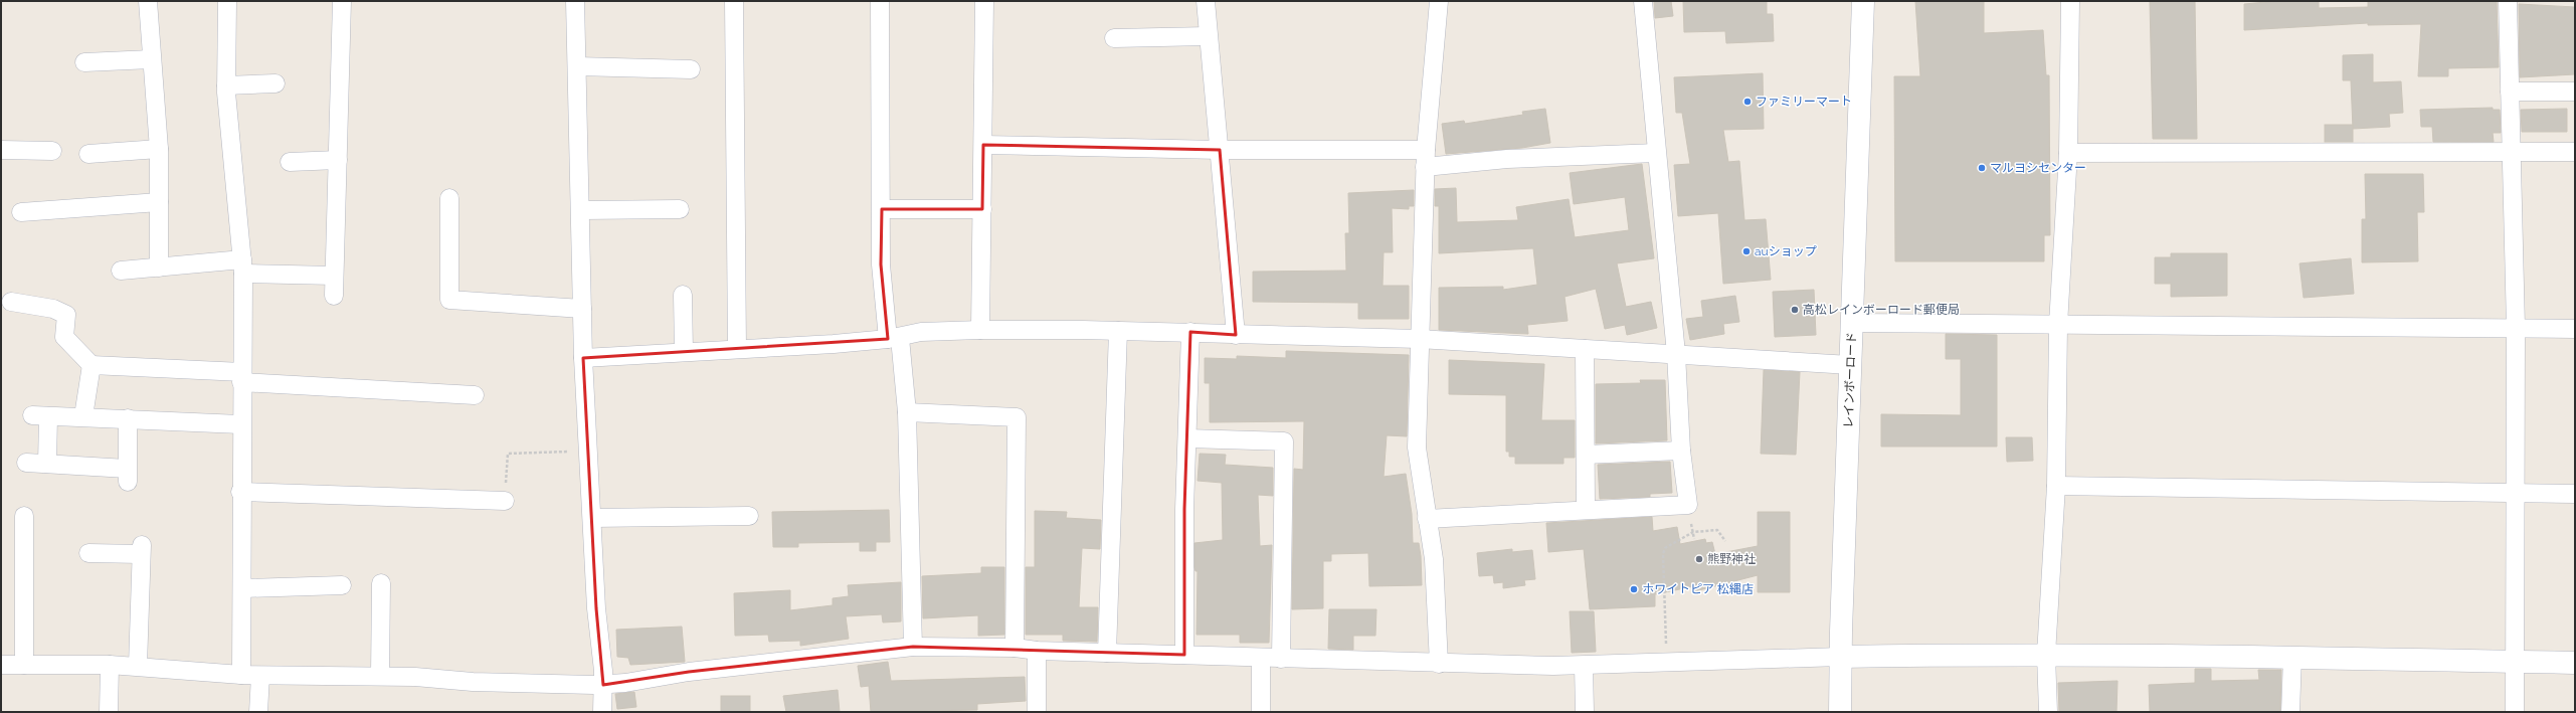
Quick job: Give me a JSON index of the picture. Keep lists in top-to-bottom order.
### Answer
{
  "streets": {
    "street": ["レインボーロード"]
  },
  "places": [
    "ファミリーマート",
    "マルヨシセンター",
    "auショップ",
    "高松レインボーロード郵便局",
    "熊野神社",
    "ホワイトピア 松縄店"
  ]
}
